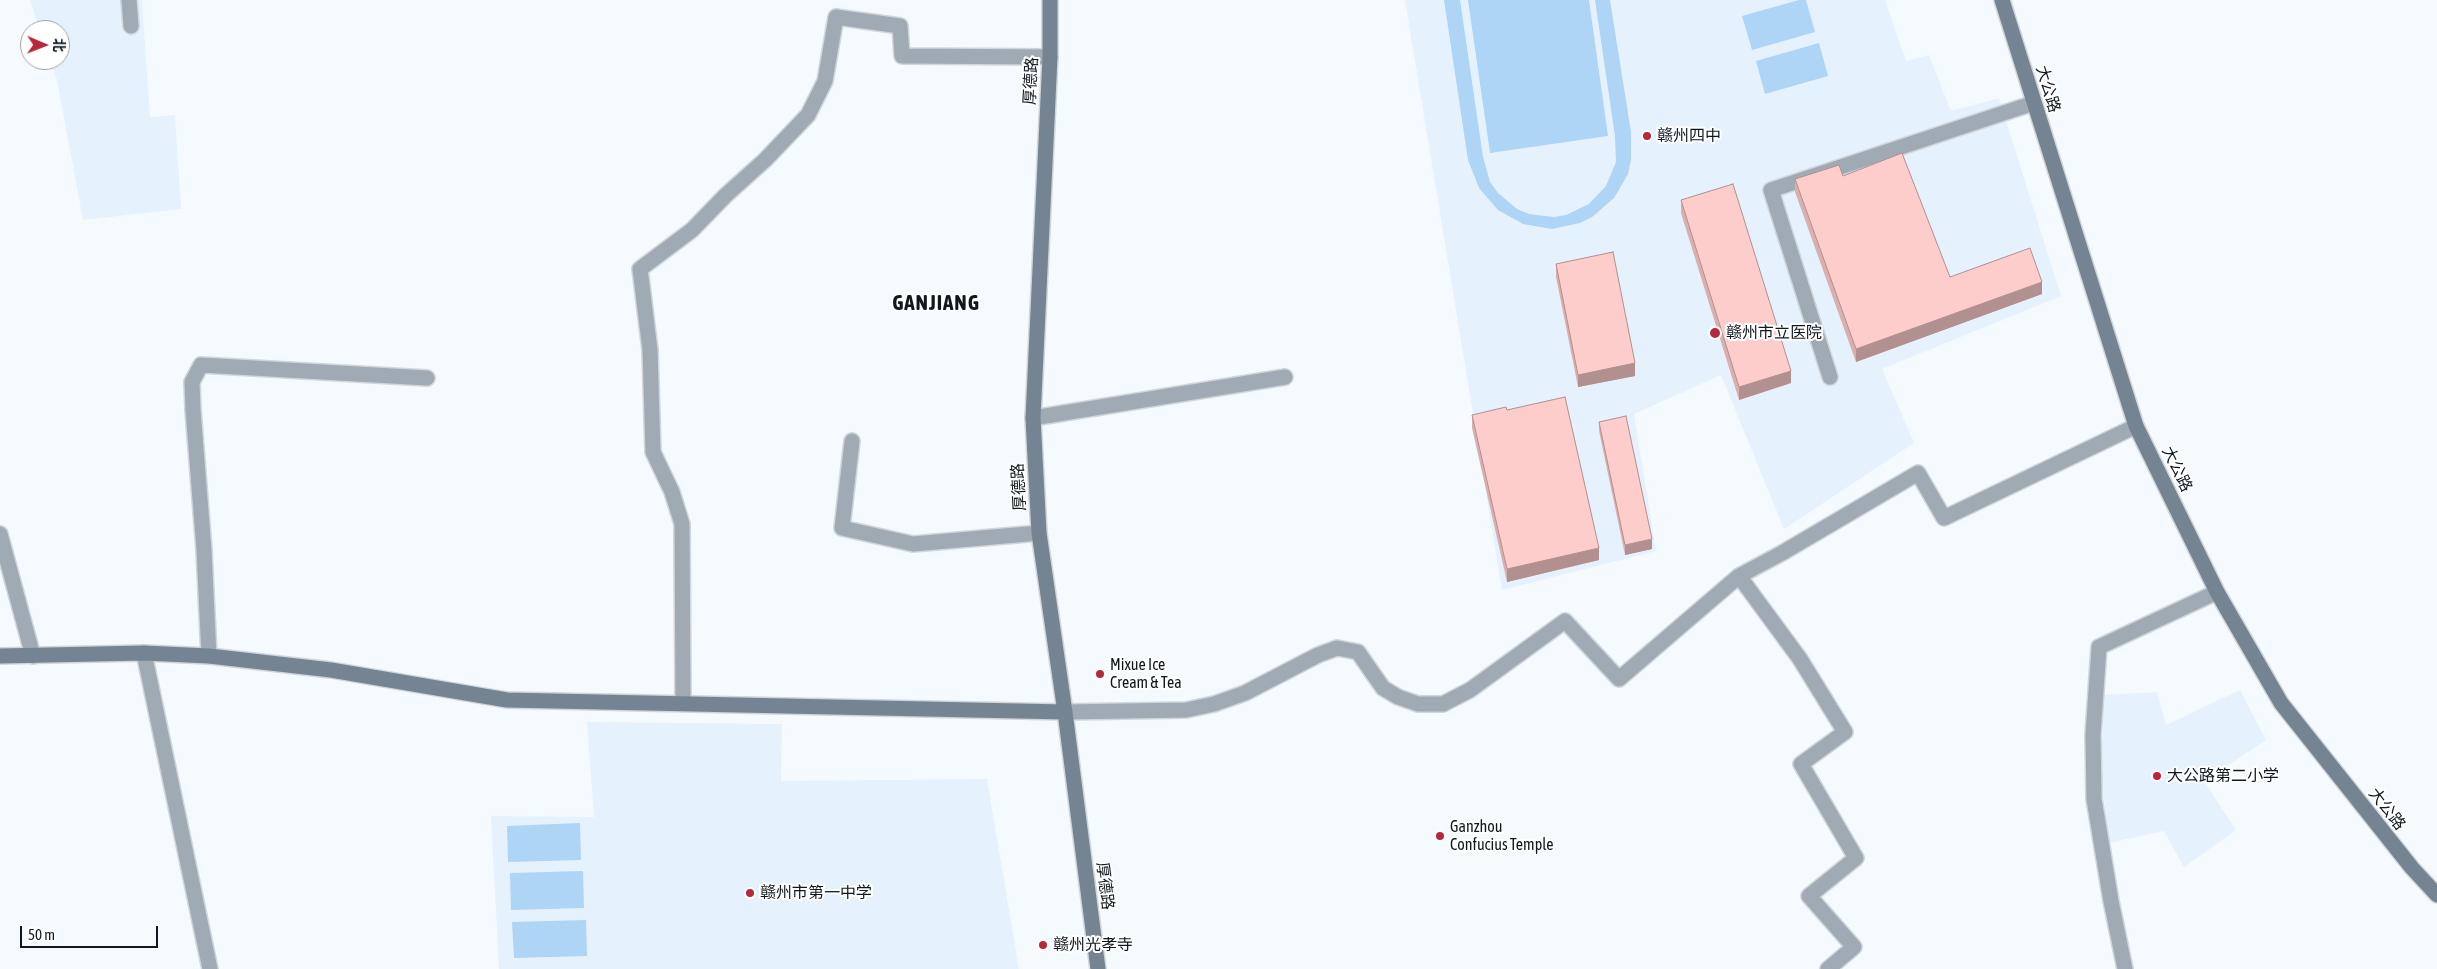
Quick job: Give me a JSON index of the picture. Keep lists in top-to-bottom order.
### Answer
{
  "streets": {
    "street": ["厚德路", "大公路"]
  },
  "districts": ["GANJIANG"],
  "places": [
    "赣州四中",
    "赣州市立医院",
    "Mixue Ice Cream & Tea",
    "大公路第二小学",
    "Ganzhou Confucius Temple",
    "赣州市第一中学",
    "赣州光孝寺"
  ],
  "scale_bar": "50 m",
  "north": "right"
}
